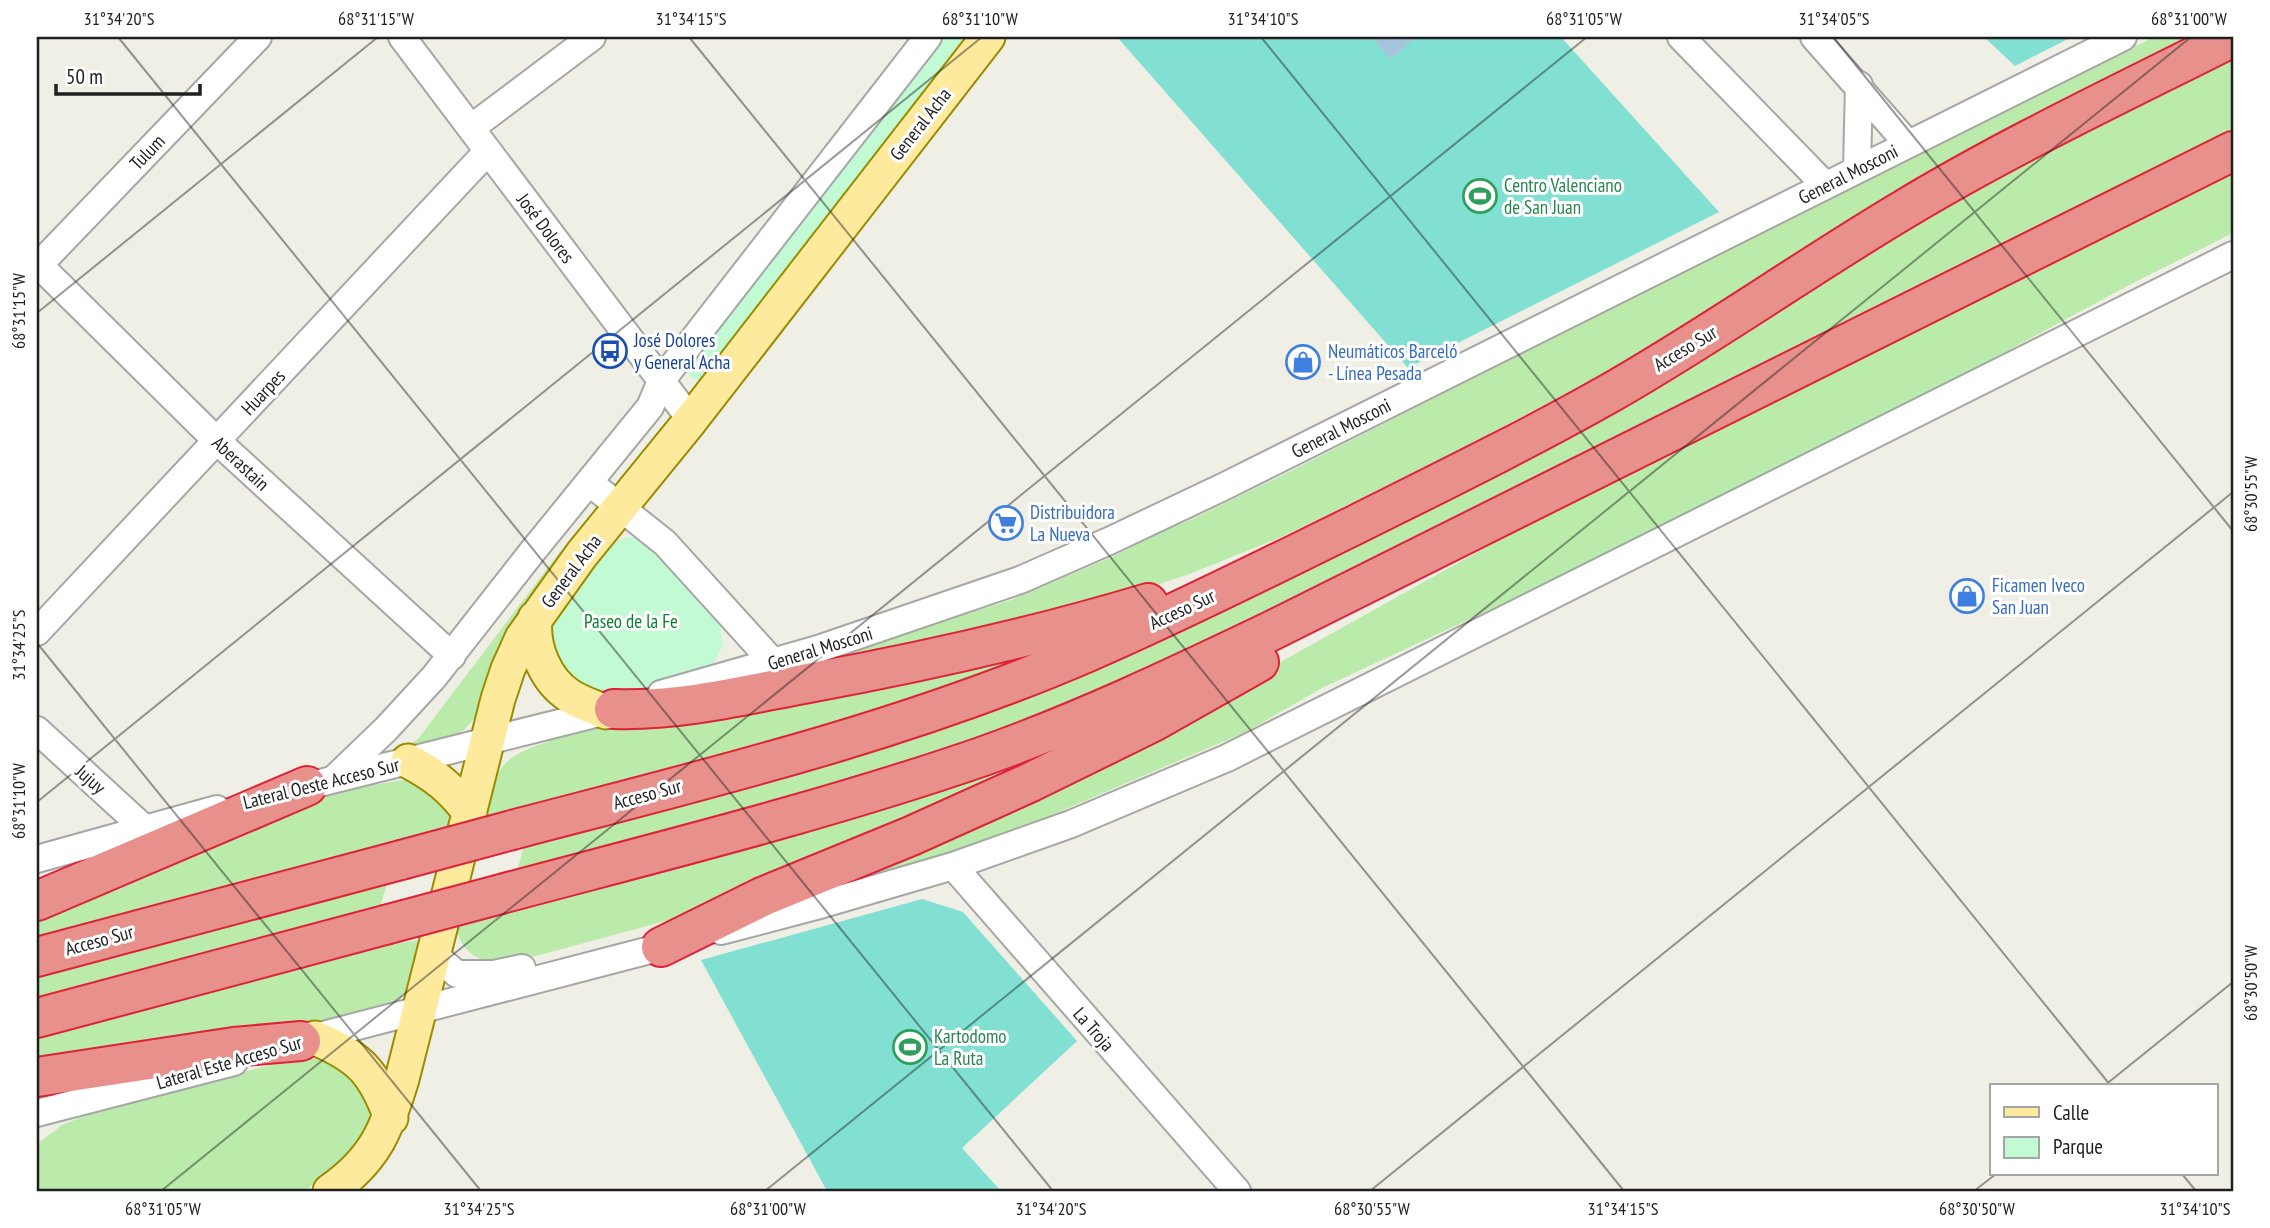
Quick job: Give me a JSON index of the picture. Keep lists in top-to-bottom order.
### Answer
{
  "streets": {
    "highway": ["Acceso Sur"],
    "main road": ["General Acha"],
    "street": [
      "Tulum",
      "General Mosconi",
      "José Dolores",
      "Huarpes",
      "Aberastain",
      "Jujuy",
      "Lateral Oeste Acceso Sur",
      "La Troja",
      "Lateral Este Acceso Sur"
    ]
  },
  "crossings": [
    ["General Acha", "José Dolores"],
    ["General Acha", "Aberastain"],
    ["General Acha", "Lateral Oeste Acceso Sur"],
    ["General Acha", "Lateral Este Acceso Sur"],
    ["Tulum", "Aberastain"],
    ["General Mosconi", "Lateral Oeste Acceso Sur"],
    ["José Dolores", "Huarpes"],
    ["Huarpes", "Aberastain"],
    ["Jujuy", "Lateral Oeste Acceso Sur"]
  ],
  "parks": ["Paseo de la Fe"],
  "places": {
    "sports": ["Centro Valenciano de San Juan", "Kartodomo La Ruta"],
    "bus stop": ["José Dolores y General Acha"],
    "shop": ["Neumáticos Barceló - Línea Pesada", "Ficamen Iveco San Juan"],
    "supermarket": ["Distribuidora La Nueva"]
  },
  "legend": ["Calle", "Parque"],
  "scale_bar": "50 m",
  "coordinates": [
    "31°34'20\"S",
    "68°31'15\"W",
    "31°34'15\"S",
    "68°31'10\"W",
    "31°34'10\"S",
    "68°31'05\"W",
    "31°34'05\"S",
    "68°31'00\"W",
    "68°30'55\"W",
    "31°34'25\"S",
    "68°30'50\"W"
  ]
}
